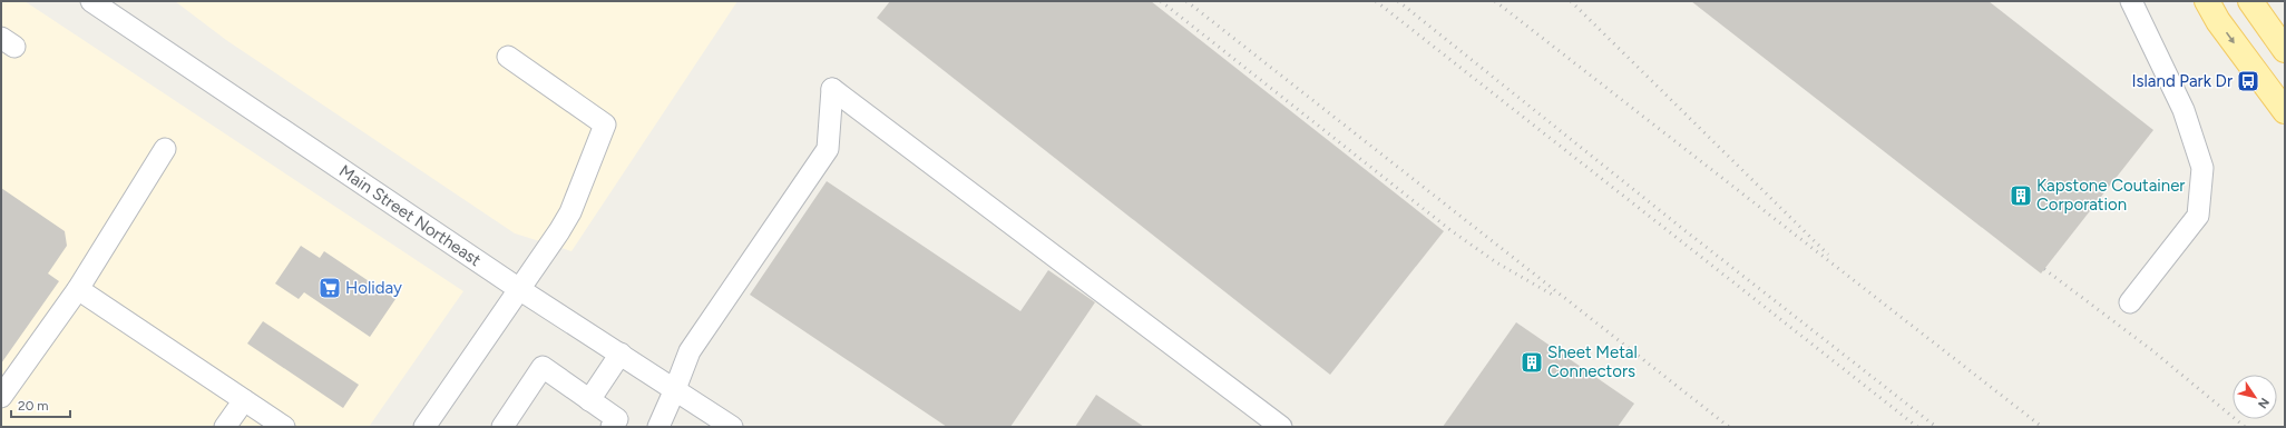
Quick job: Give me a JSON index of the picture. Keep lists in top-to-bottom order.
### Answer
{
  "streets": {
    "street": ["Main Street Northeast"]
  },
  "places": {
    "bus stop": ["Island Park Dr"],
    "building": ["Kapstone Coutainer Corporation", "Sheet Metal Connectors"],
    "supermarket": ["Holiday"]
  },
  "scale_bar": "20 m",
  "north": "bottom right"
}
